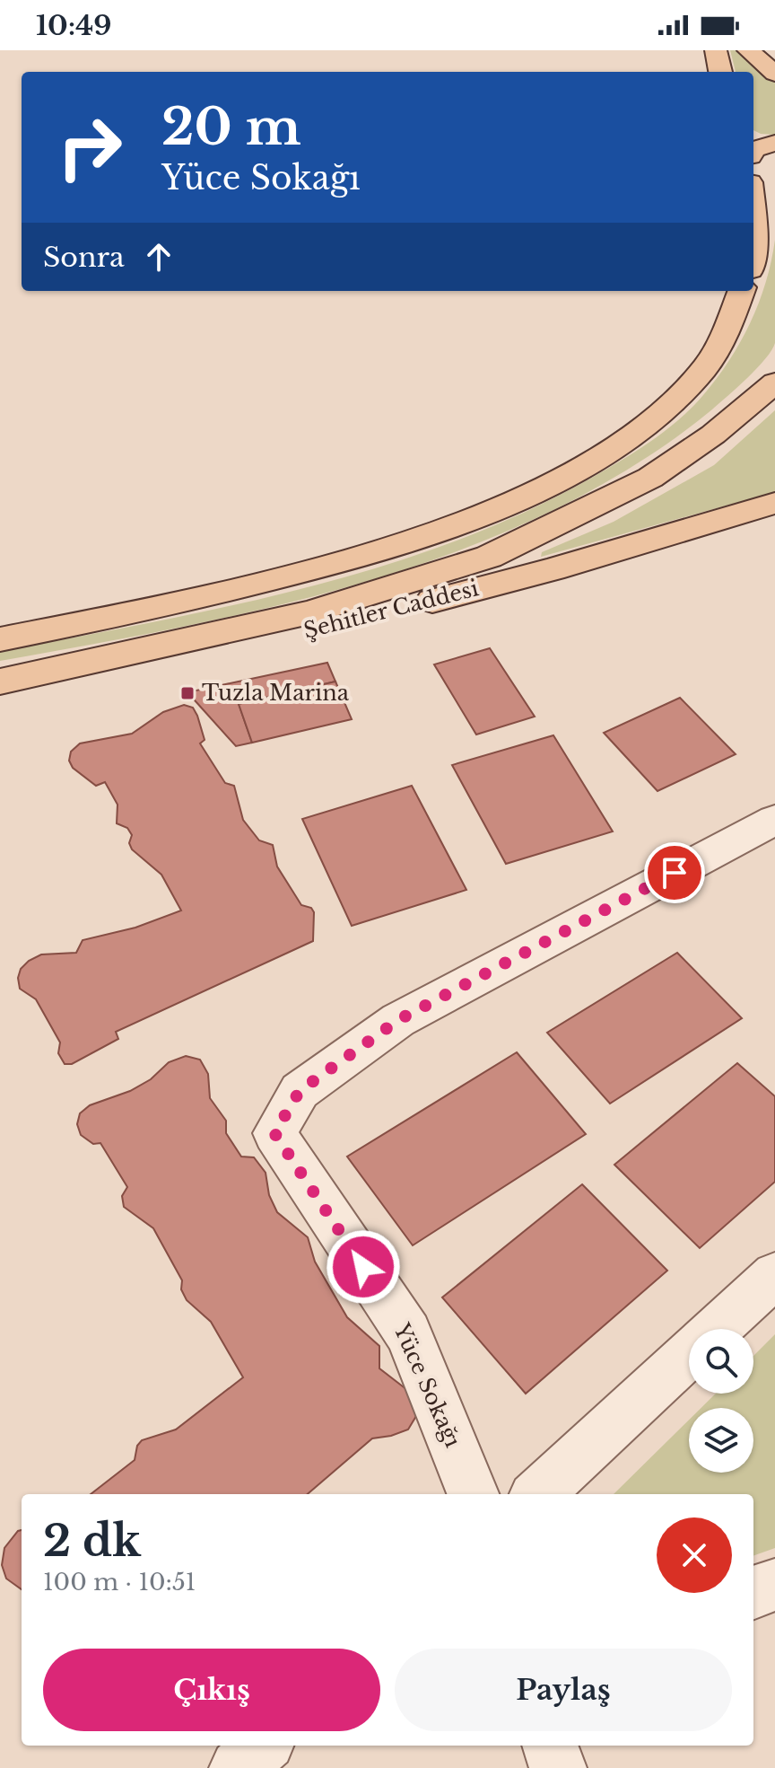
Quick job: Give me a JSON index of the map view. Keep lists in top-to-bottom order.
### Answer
{
  "streets": {
    "main road": ["Şehitler Caddesi"],
    "street": ["Yüce Sokağı"]
  },
  "places": {
    "transit": ["Tuzla Marina"]
  },
  "page": {
    "status": "10:49",
    "turn": ["20 m", "Yüce Sokağı"],
    "then": "Sonra",
    "heading": ["2 dk", "100 m · 10:51"],
    "buttons": ["Çıkış", "Paylaş"]
  }
}
